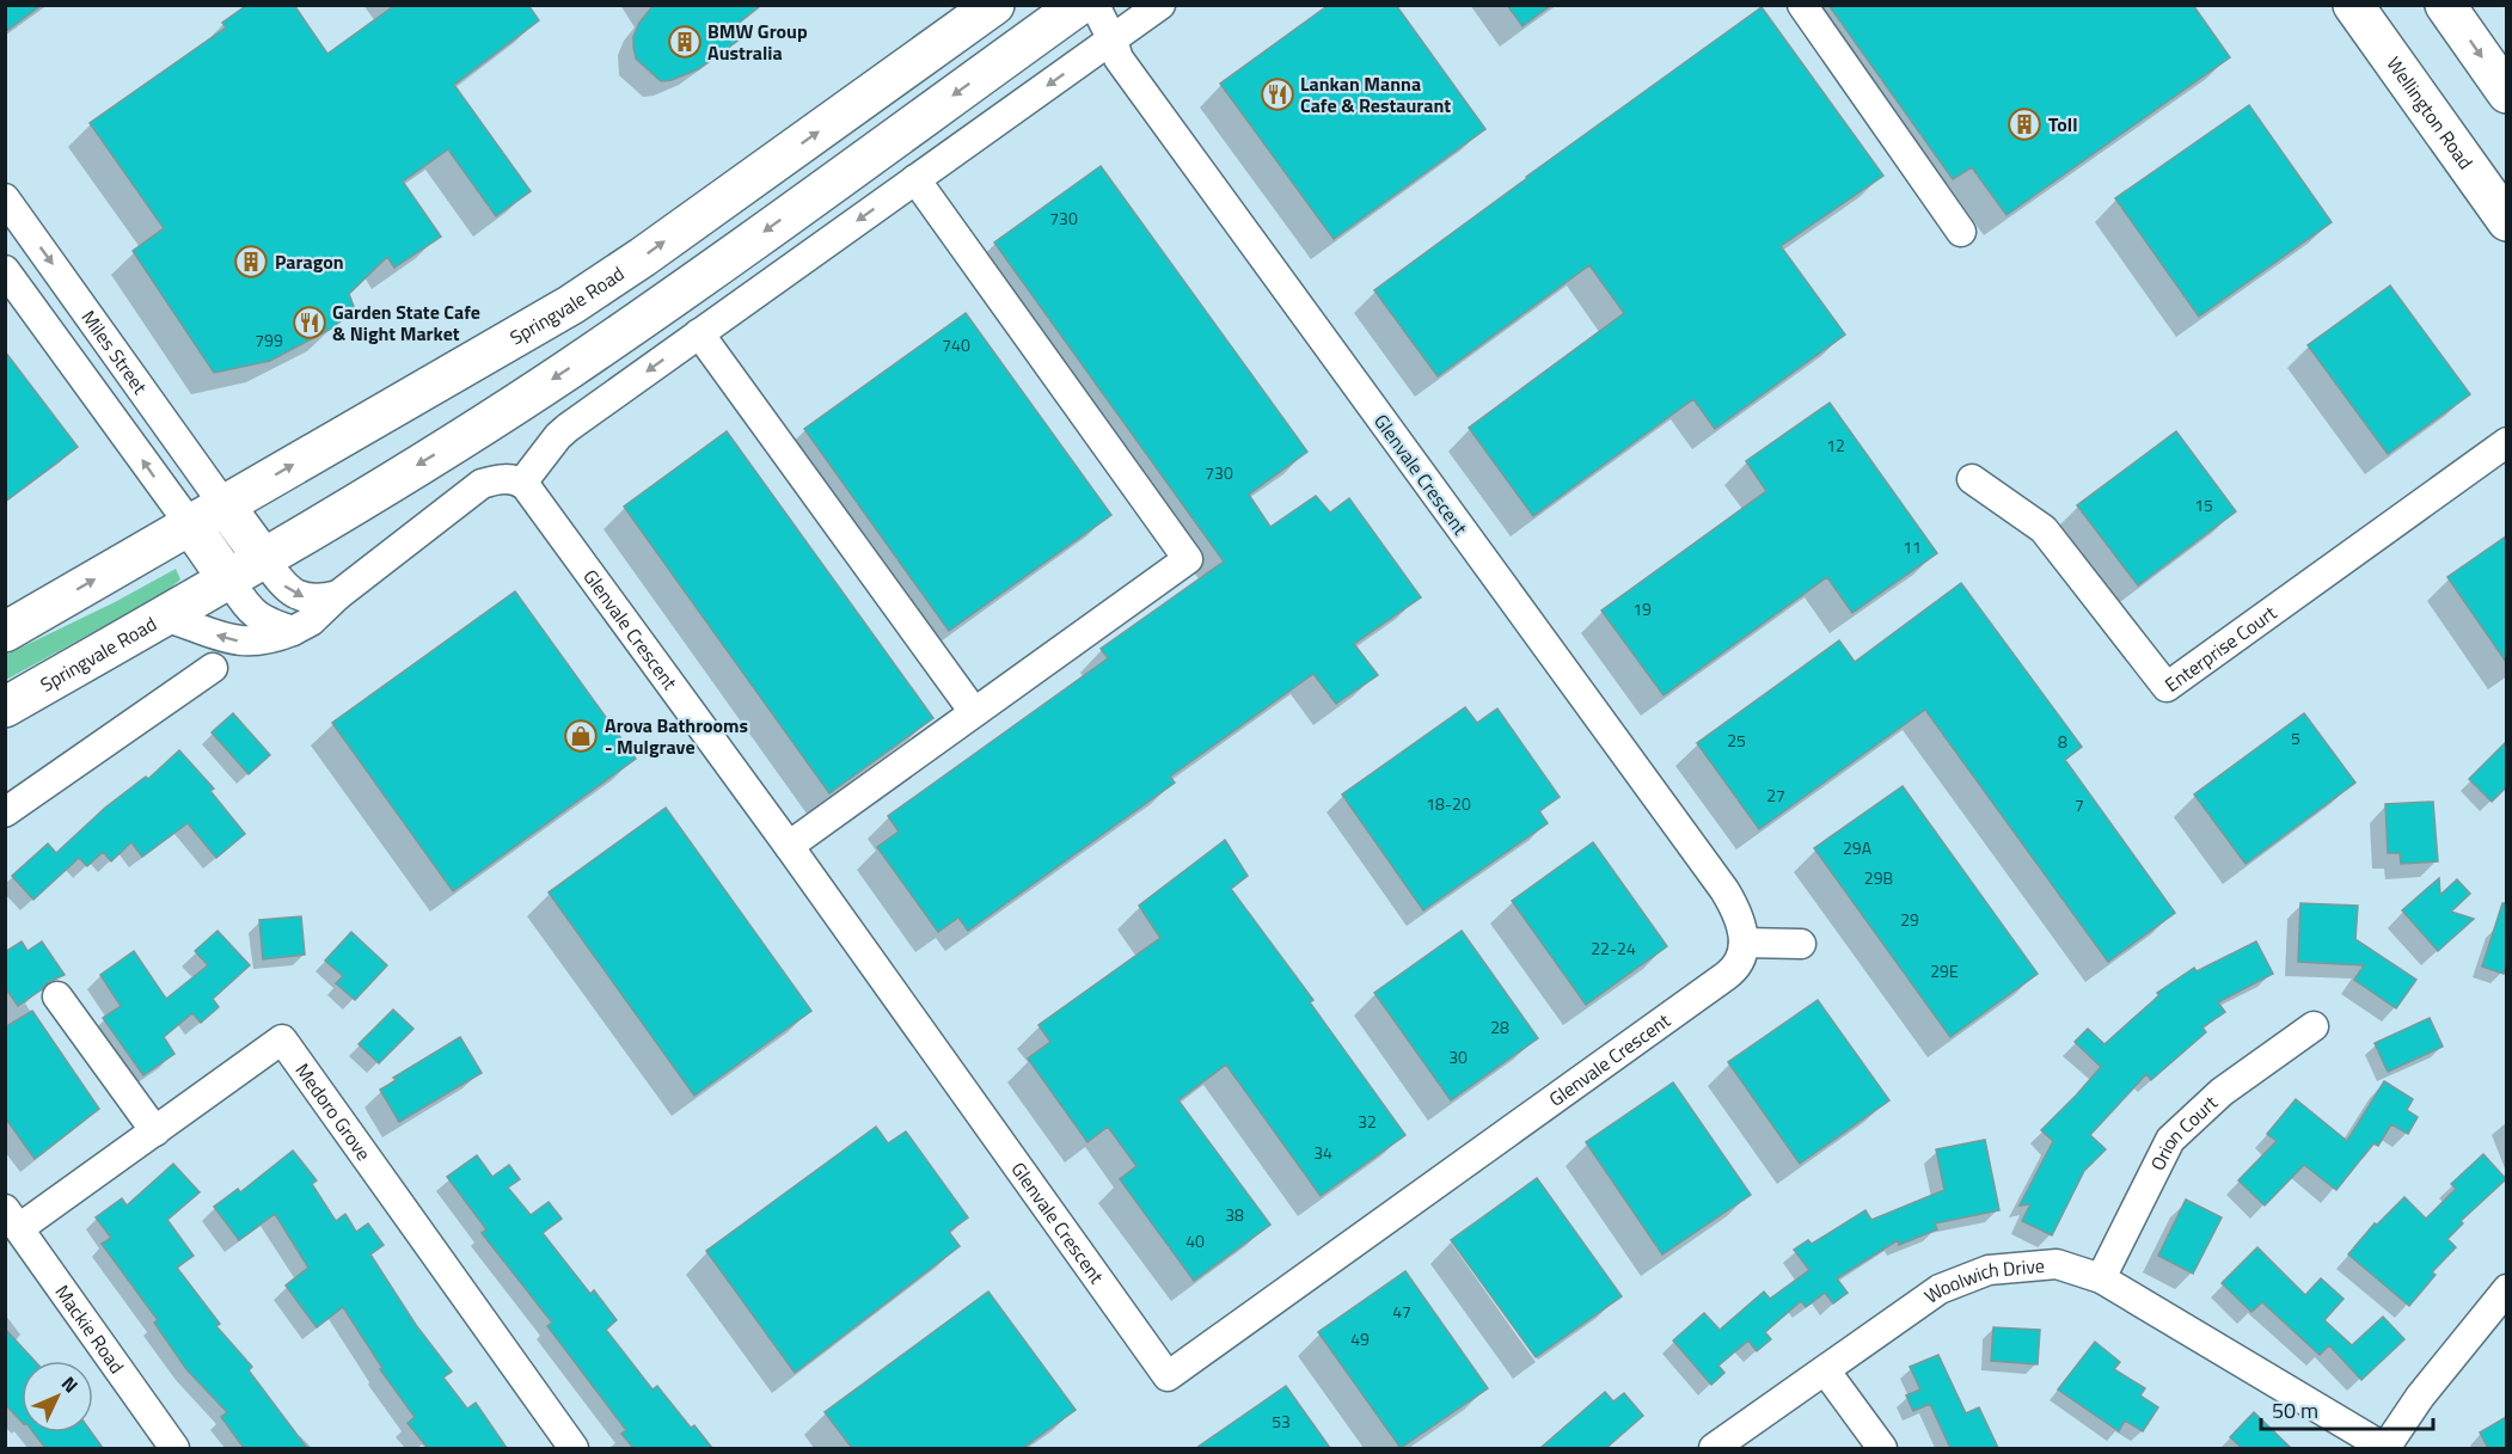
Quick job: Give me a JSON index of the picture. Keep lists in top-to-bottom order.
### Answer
{
  "streets": {
    "highway": ["Wellington Road", "Springvale Road"],
    "street": [
      "Miles Street",
      "Glenvale Crescent",
      "Enterprise Court",
      "Medoro Grove",
      "Orion Court",
      "Woolwich Drive",
      "Mackie Road"
    ]
  },
  "crossings": [
    ["Springvale Road", "Miles Street"],
    ["Medoro Grove", "Mackie Road"],
    ["Orion Court", "Woolwich Drive"]
  ],
  "places": {
    "building": ["BMW Group Australia", "Toll", "Paragon"],
    "restaurant": ["Lankan Manna Cafe & Restaurant", "Garden State Cafe & Night Market"],
    "shop": ["Arova Bathrooms - Mulgrave"]
  },
  "house_numbers": [
    "730",
    "799",
    "740",
    "12",
    "730",
    "15",
    "11",
    "19",
    "5",
    "25",
    "8",
    "27",
    "18-20",
    "7",
    "29A",
    "29B",
    "29",
    "22-24",
    "29E",
    "28",
    "30",
    "32",
    "34",
    "38",
    "40",
    "47",
    "49",
    "53"
  ],
  "scale_bar": "50 m",
  "north": "top right"
}
